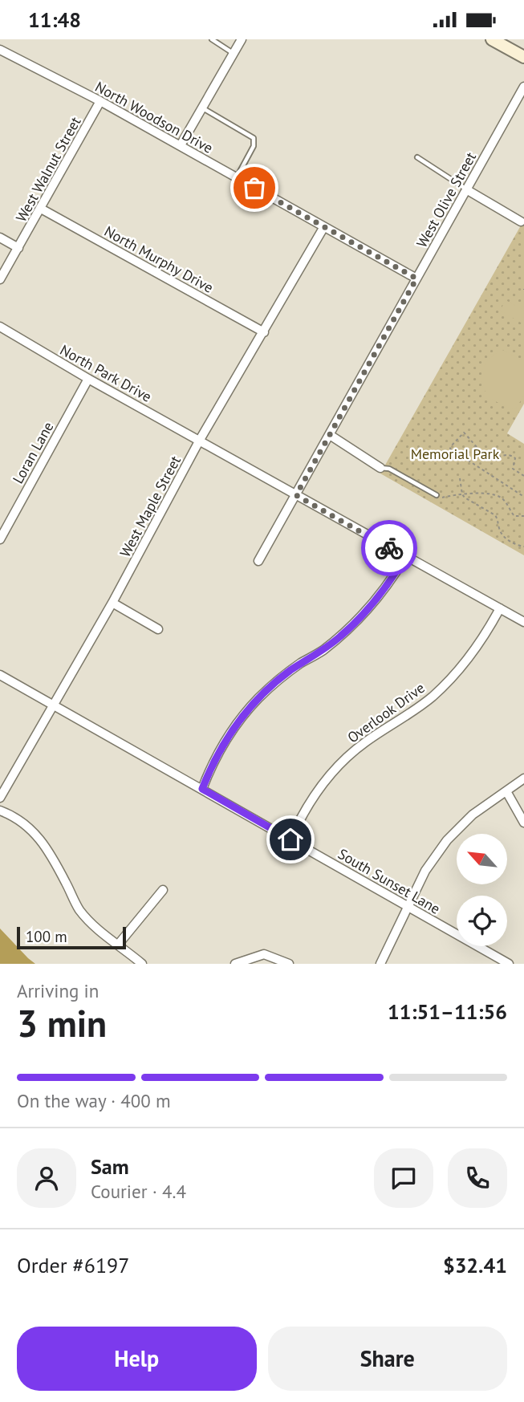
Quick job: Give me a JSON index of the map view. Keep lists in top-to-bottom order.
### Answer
{
  "streets": {
    "street": [
      "North Woodson Drive",
      "West Walnut Street",
      "West Olive Street",
      "North Murphy Drive",
      "North Park Drive",
      "Loran Lane",
      "West Maple Street",
      "Overlook Drive",
      "South Sunset Lane"
    ]
  },
  "crossings": [
    ["North Woodson Drive", "West Walnut Street"],
    ["North Woodson Drive", "West Olive Street"],
    ["North Woodson Drive", "West Maple Street"],
    ["West Walnut Street", "North Murphy Drive"],
    ["West Olive Street", "North Park Drive"],
    ["North Murphy Drive", "West Maple Street"],
    ["North Park Drive", "Loran Lane"],
    ["North Park Drive", "West Maple Street"],
    ["North Park Drive", "Overlook Drive"],
    ["West Maple Street", "South Sunset Lane"],
    ["Overlook Drive", "South Sunset Lane"]
  ],
  "parks": ["Memorial Park"],
  "scale_bar": "100 m",
  "north": "top left",
  "page": {
    "status": "11:48",
    "scale": "100 m",
    "heading": ["3 min", "Arriving in", "11:51–11:56"],
    "panel": [
      "Sam",
      "Courier · 4.4",
      "Order #6197",
      "$32.41"
    ],
    "bar": "On the way · 400 m",
    "buttons": ["Help", "Share"]
  }
}
